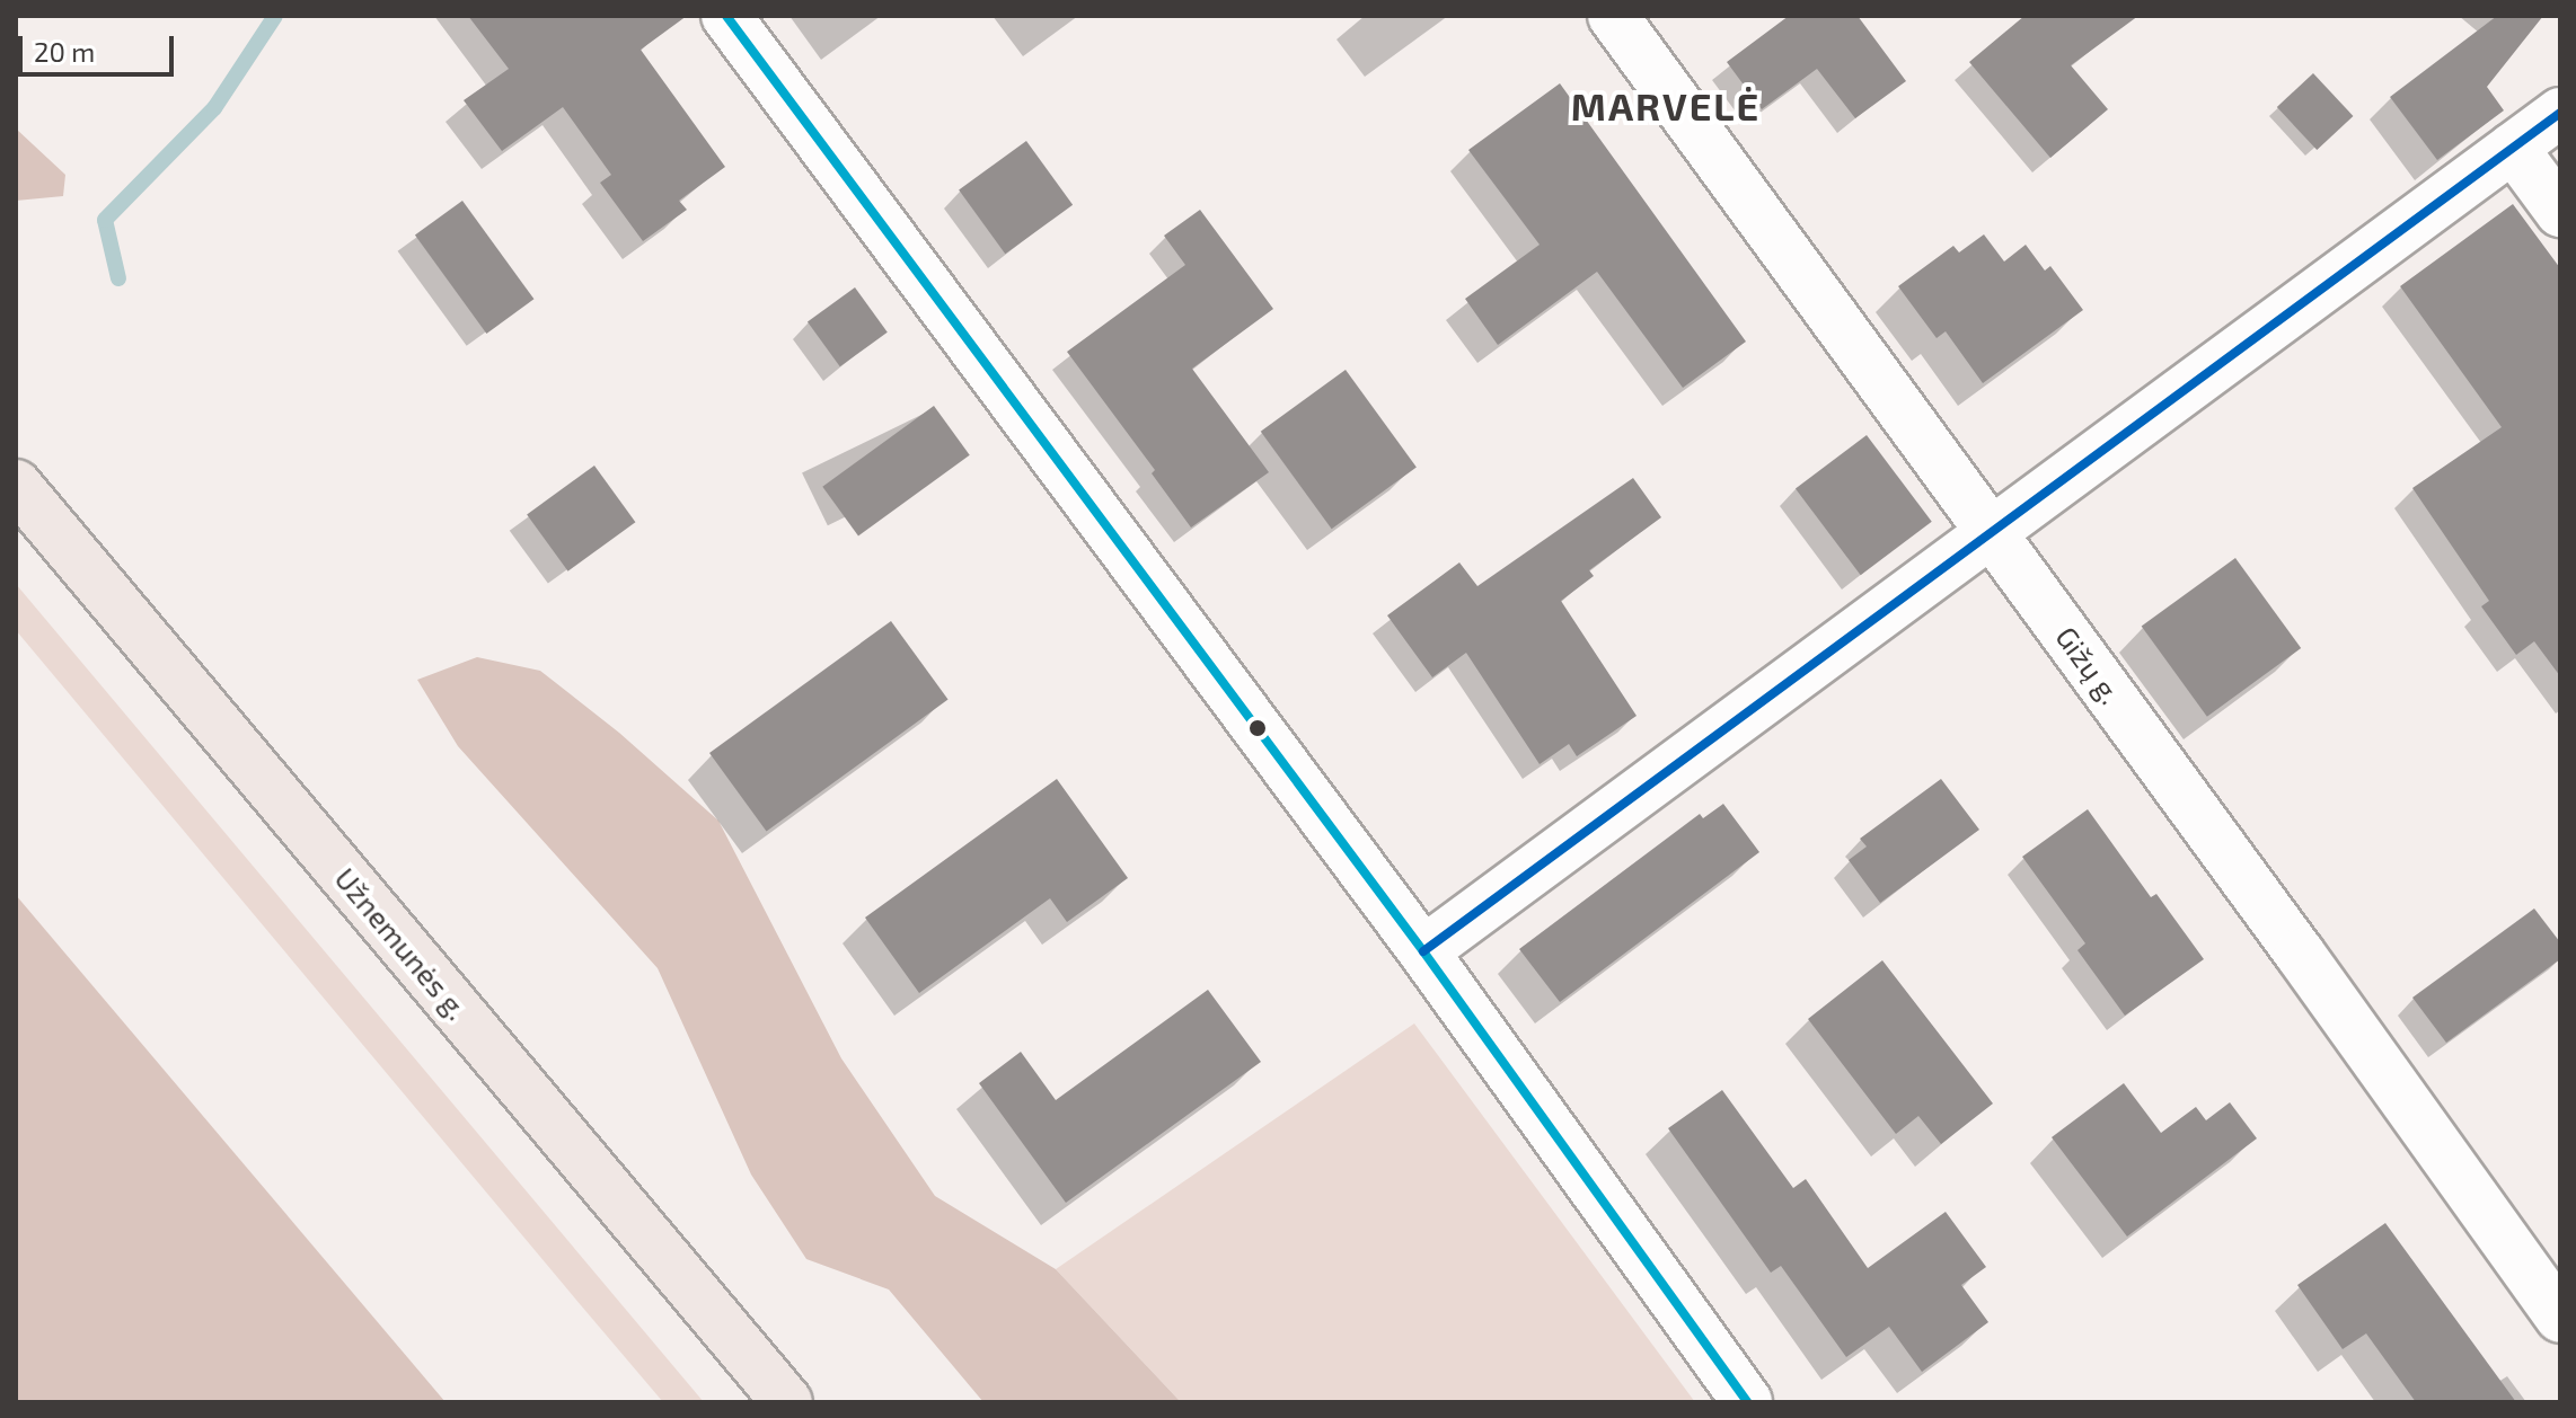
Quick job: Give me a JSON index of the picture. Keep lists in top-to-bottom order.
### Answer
{
  "streets": {
    "main road": ["Užnemunės g."],
    "street": ["Gižų g."]
  },
  "districts": ["MARVELĖ"],
  "scale_bar": "20 m"
}
